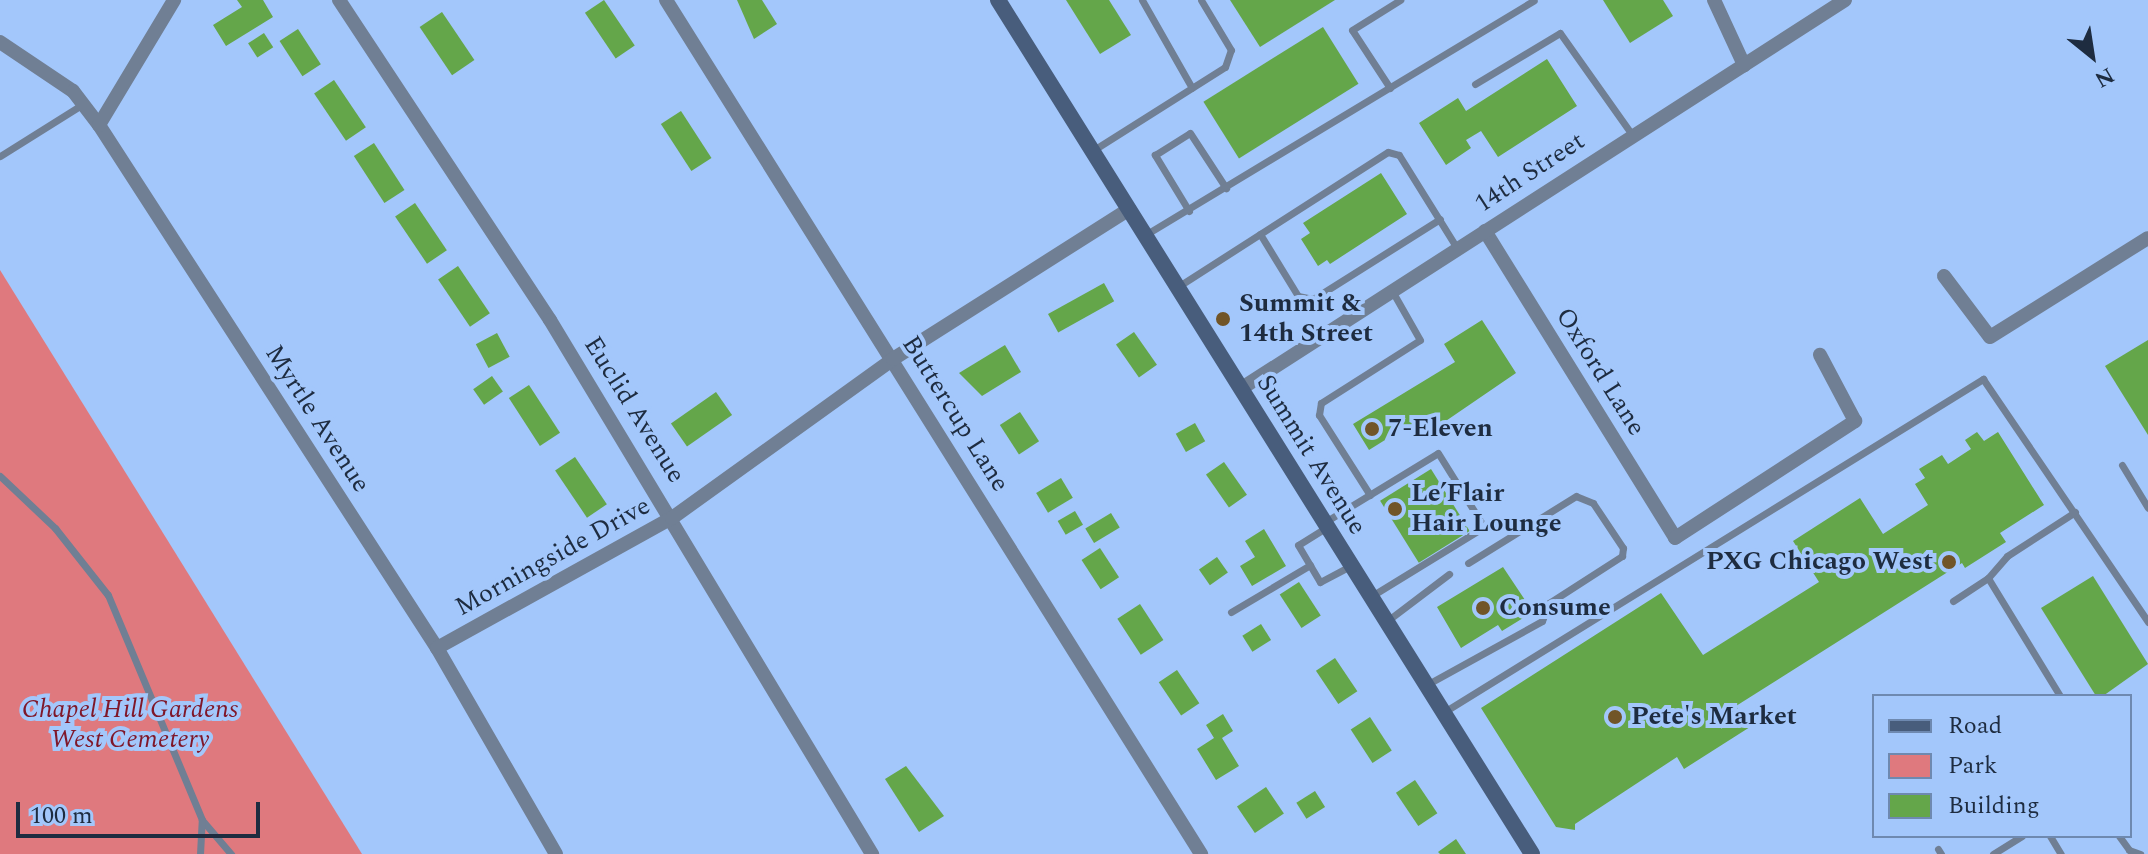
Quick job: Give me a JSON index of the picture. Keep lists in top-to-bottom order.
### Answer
{
  "streets": {
    "main road": ["Summit Avenue"],
    "street": [
      "14th Street",
      "Oxford Lane",
      "Euclid Avenue",
      "Buttercup Lane",
      "Myrtle Avenue",
      "Morningside Drive"
    ]
  },
  "crossings": [
    ["14th Street", "Oxford Lane"],
    ["14th Street", "Summit Avenue"],
    ["Euclid Avenue", "Morningside Drive"],
    ["Buttercup Lane", "Morningside Drive"],
    ["Myrtle Avenue", "Morningside Drive"],
    ["Summit Avenue", "Morningside Drive"]
  ],
  "parks": ["Chapel Hill Gardens West Cemetery"],
  "places": [
    "Summit & 14th Street",
    "7-Eleven",
    "Le’Flair Hair Lounge",
    "PXG Chicago West",
    "Consume",
    "Pete's Market"
  ],
  "legend": ["Road", "Park", "Building"],
  "scale_bar": "100 m",
  "north": "bottom right"
}
